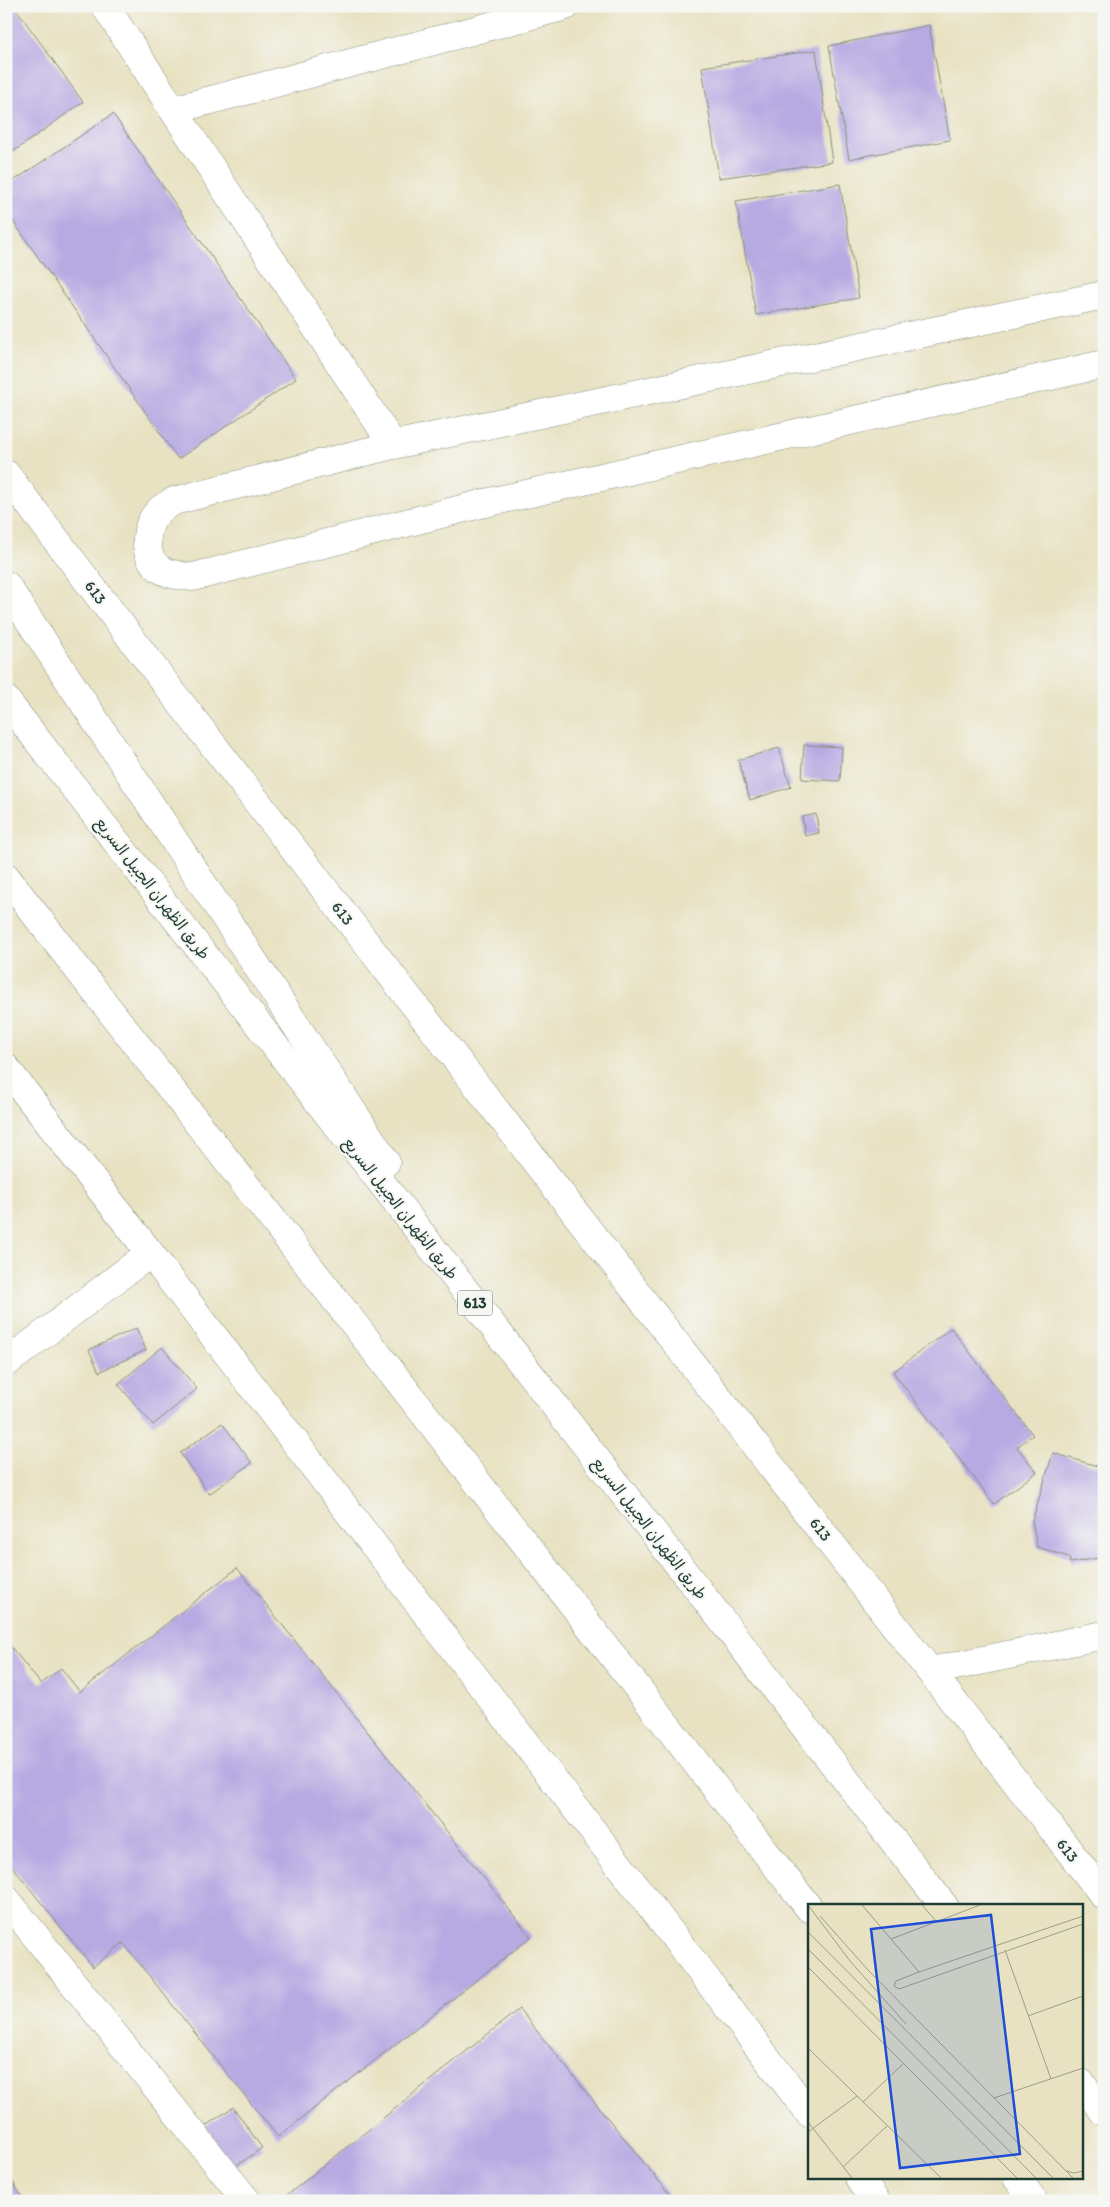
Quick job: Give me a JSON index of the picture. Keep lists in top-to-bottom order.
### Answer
{
  "streets": {
    "main road": ["613", "طريق الظهران الجبيل السريع"]
  }
}
